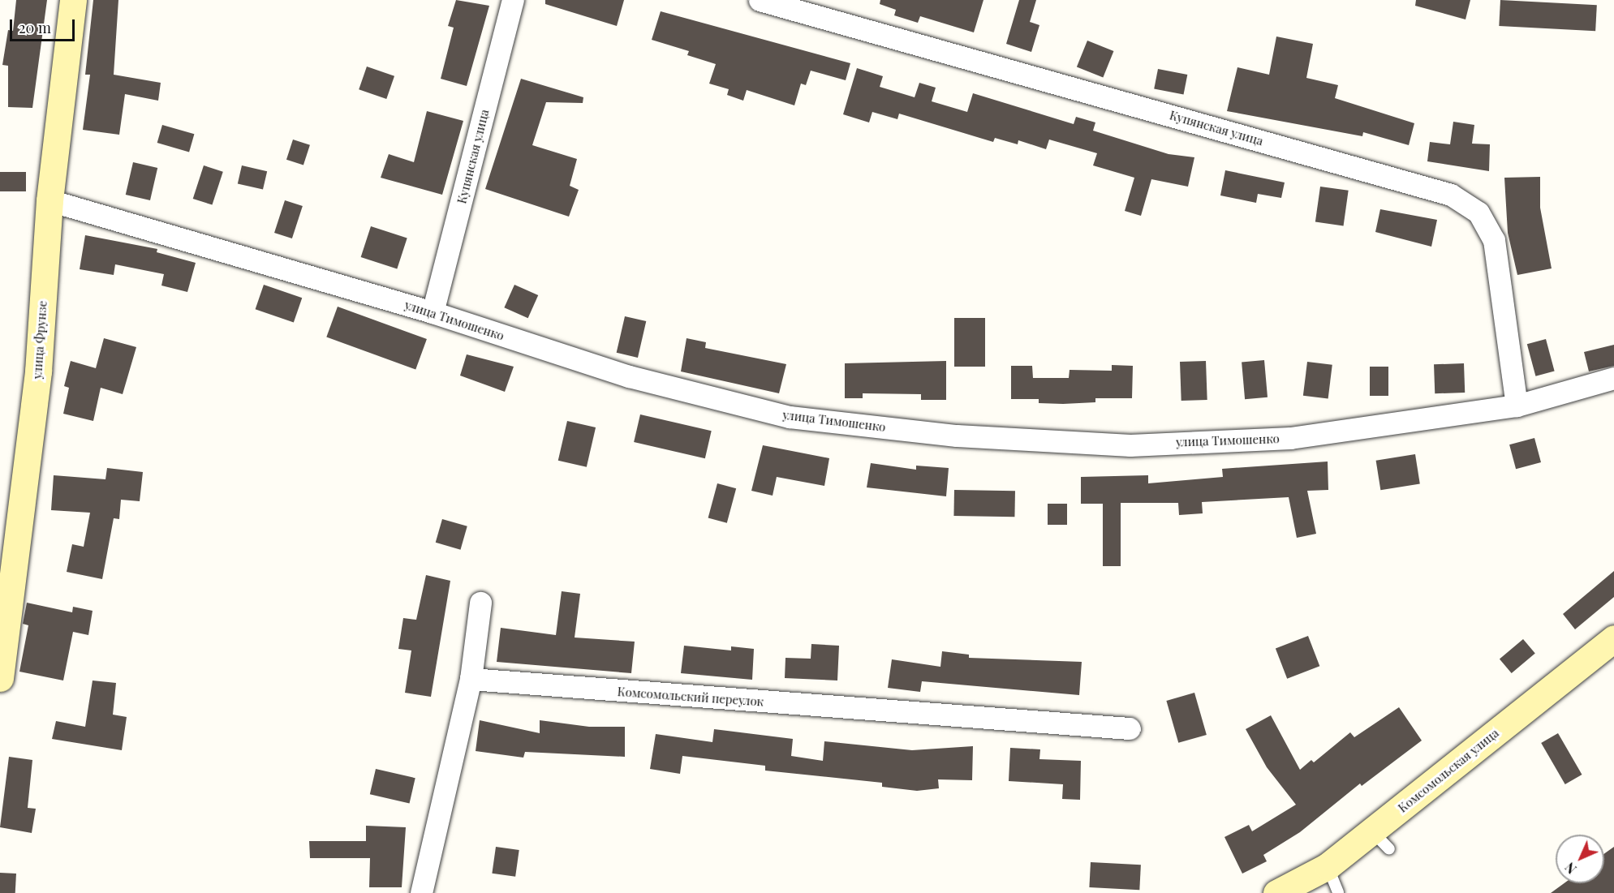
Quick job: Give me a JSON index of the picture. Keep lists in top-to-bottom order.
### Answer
{
  "streets": {
    "street": [
      "Купянская улица",
      "улица Тимошенко",
      "улица Фрунзе",
      "Комсомольский переулок",
      "Комсомольская улица"
    ]
  },
  "crossings": [
    ["Купянская улица", "улица Тимошенко"],
    ["улица Тимошенко", "улица Фрунзе"]
  ],
  "scale_bar": "20 m",
  "north": "bottom left"
}
